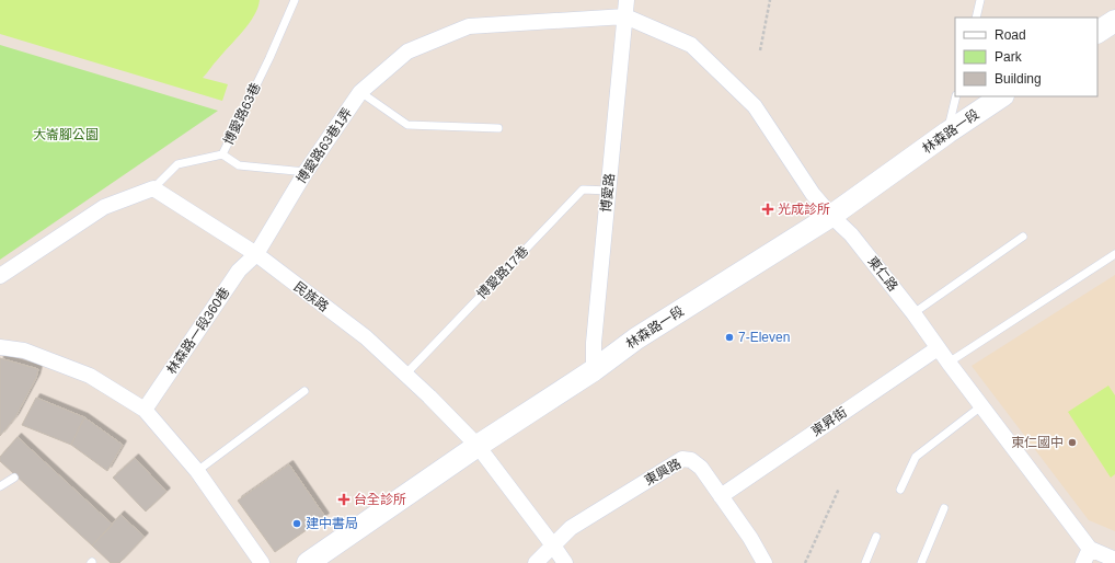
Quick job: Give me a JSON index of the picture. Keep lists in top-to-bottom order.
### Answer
{
  "streets": {
    "main road": ["林森路一段"],
    "street": [
      "博愛路63巷1弄",
      "博愛路",
      "東仁路",
      "民族路",
      "林森路一段360巷",
      "東昇街",
      "東興路"
    ],
    "lane": ["博愛路63巷", "博愛路17巷"]
  },
  "crossings": [
    ["博愛路63巷", "民族路"],
    ["林森路一段", "博愛路"],
    ["林森路一段", "東仁路"],
    ["林森路一段", "民族路"],
    ["博愛路63巷1弄", "博愛路"],
    ["博愛路63巷1弄", "東仁路"],
    ["博愛路63巷1弄", "民族路"],
    ["博愛路63巷1弄", "林森路一段360巷"],
    ["博愛路", "博愛路17巷"],
    ["博愛路", "東仁路"],
    ["博愛路17巷", "民族路"],
    ["東仁路", "東昇街"],
    ["民族路", "林森路一段360巷"],
    ["民族路", "東興路"],
    ["東昇街", "東興路"]
  ],
  "parks": ["大崙腳公園"],
  "places": {
    "health": ["光成診所", "台全診所"],
    "other": ["7-Eleven", "東仁國中", "建中書局"]
  },
  "legend": ["Road", "Park", "Building"]
}
